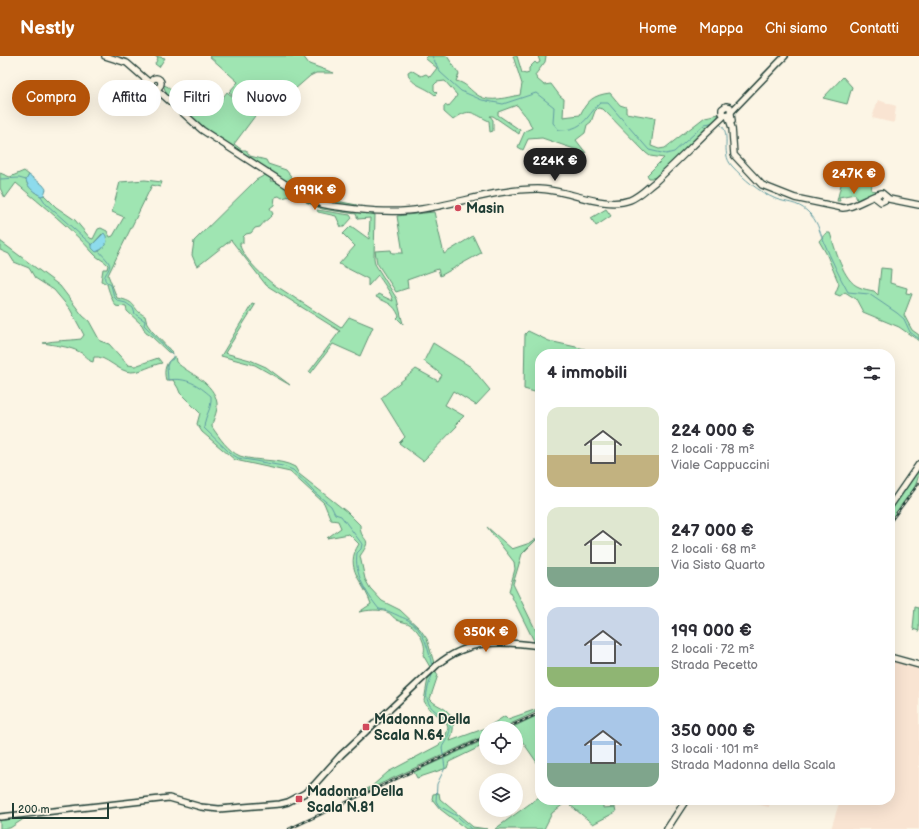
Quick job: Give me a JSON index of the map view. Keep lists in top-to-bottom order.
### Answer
{
  "places": {
    "other": ["Masin"],
    "transit": ["Madonna Della Scala N.64", "Madonna Della Scala N.81"]
  },
  "scale_bar": "200 m",
  "page": {
    "header": "Nestly",
    "nav": [
      "Home",
      "Mappa",
      "Chi siamo",
      "Contatti"
    ],
    "chip": [
      "Compra",
      "Affitta",
      "Filtri",
      "Nuovo"
    ],
    "price": [
      "224K €",
      "247K €",
      "199K €",
      "350K €"
    ],
    "heading": "4 immobili",
    "list": [
      {
        "name": "224 000 €",
        "note": "2 locali · 78 m² · Viale Cappuccini"
      },
      {
        "name": "247 000 €",
        "note": "2 locali · 68 m² · Via Sisto Quarto"
      },
      {
        "name": "199 000 €",
        "note": "2 locali · 72 m² · Strada Pecetto"
      },
      {
        "name": "350 000 €",
        "note": "3 locali · 101 m² · Strada Madonna della Scala"
      }
    ],
    "scale": "200 m"
  }
}
